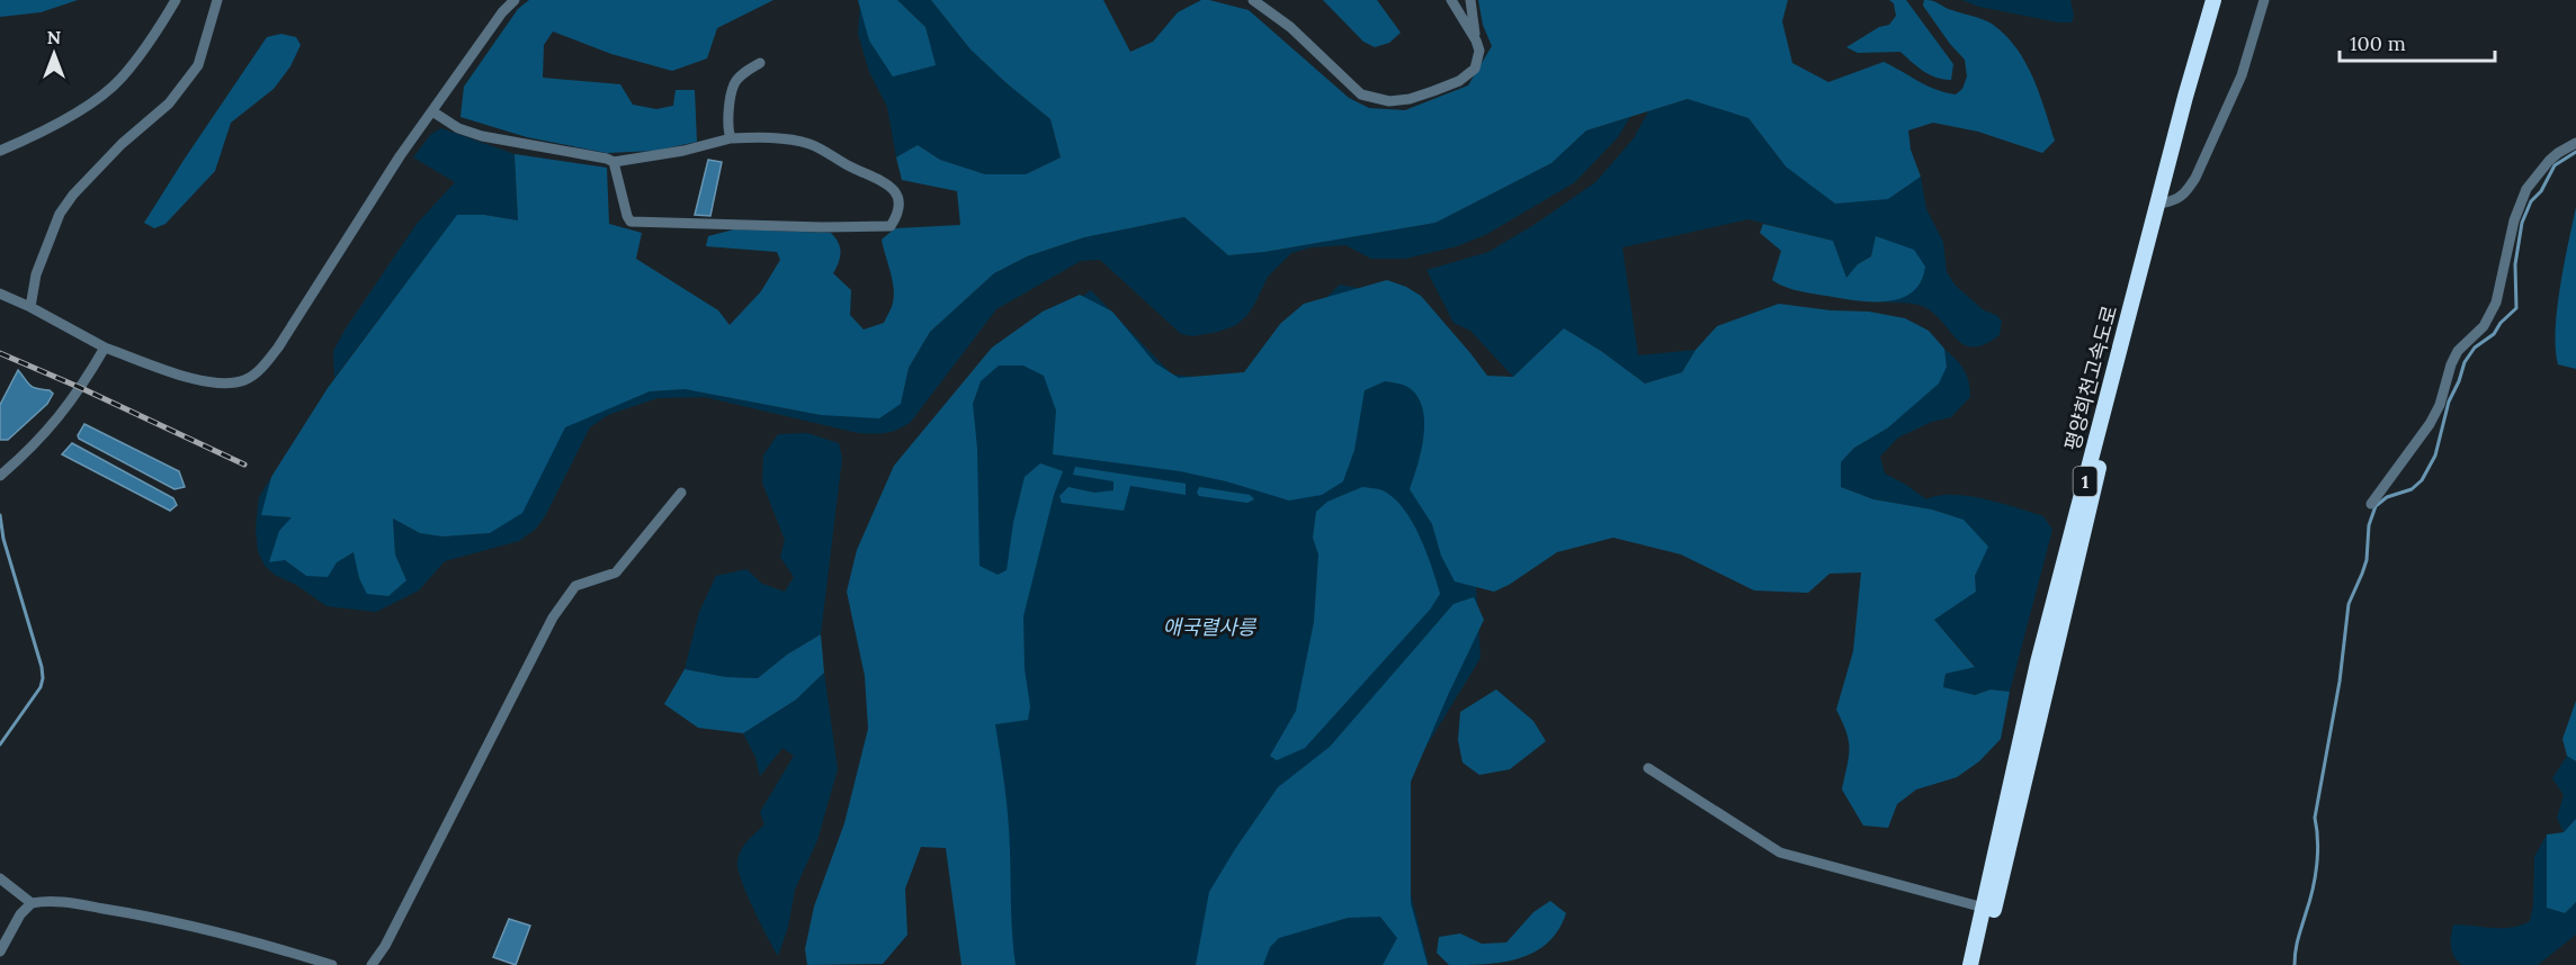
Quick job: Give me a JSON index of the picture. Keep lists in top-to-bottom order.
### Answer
{
  "streets": {
    "highway": ["평양희천고속도로", "1"]
  },
  "parks": ["애국렬사릉"],
  "scale_bar": "100 m",
  "north": "top"
}
